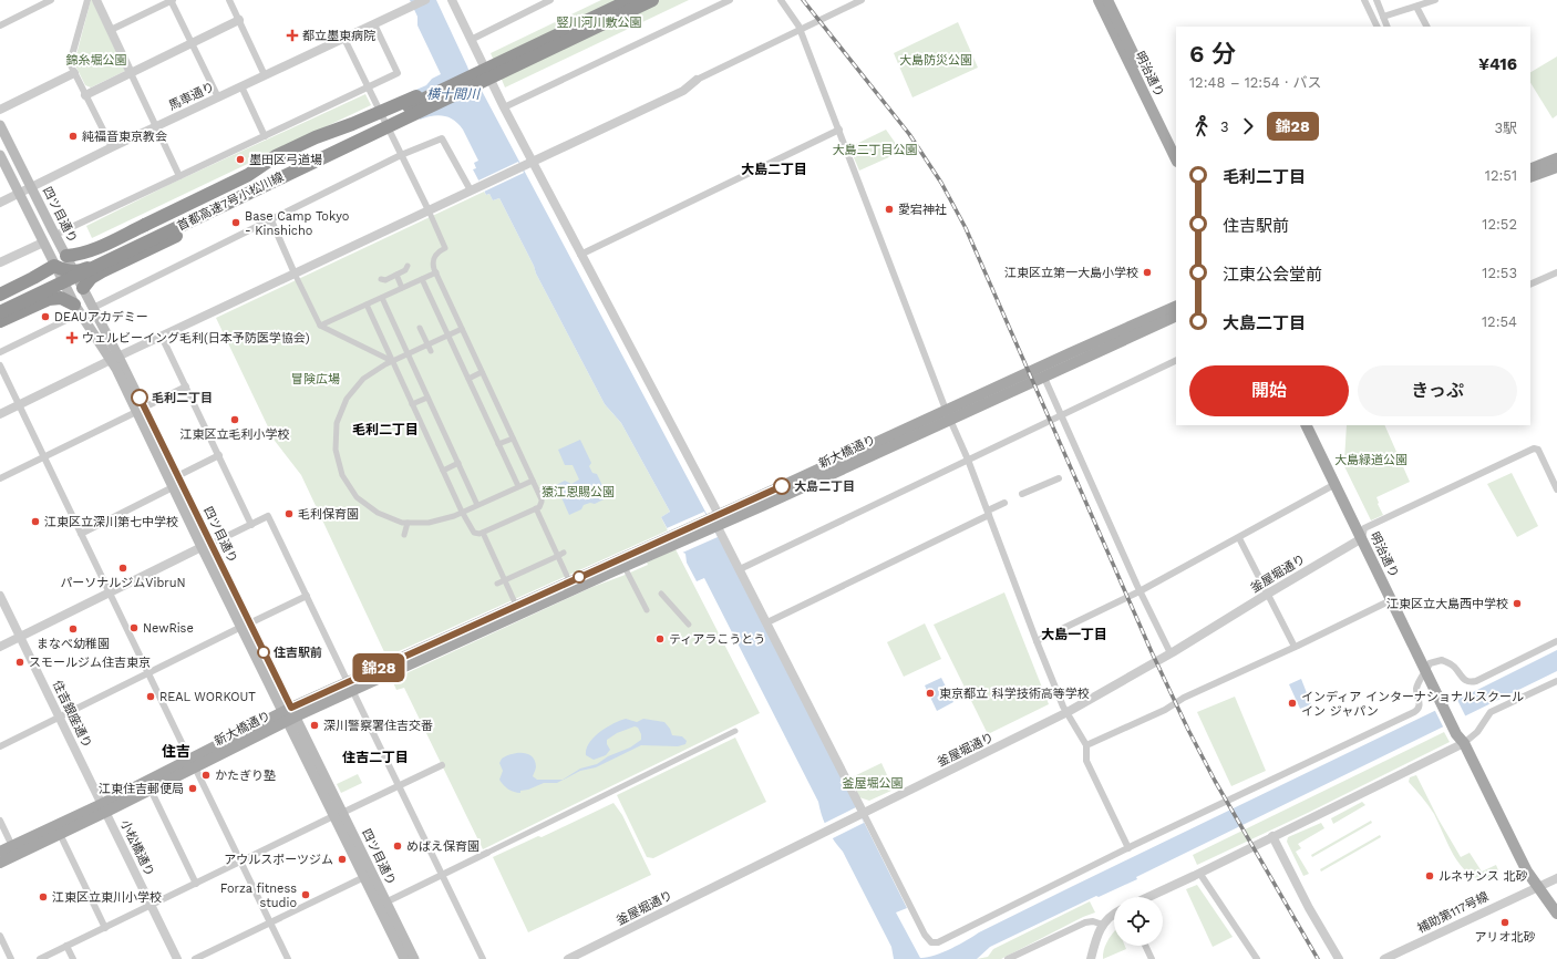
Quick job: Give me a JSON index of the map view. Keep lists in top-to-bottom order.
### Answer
{
  "streets": {
    "highway": ["首都高速7号小松川線"],
    "main road": ["明治通り", "四ツ目通り", "新大橋通り"],
    "street": [
      "馬車通り",
      "釜屋堀通り",
      "住吉銀座通り",
      "小松橋通り",
      "補助第117号線"
    ]
  },
  "crossings": [
    ["明治通り", "釜屋堀通り"],
    ["明治通り", "補助第117号線"],
    ["馬車通り", "四ツ目通り"],
    ["四ツ目通り", "新大橋通り"],
    ["新大橋通り", "住吉銀座通り"],
    ["新大橋通り", "小松橋通り"],
    ["住吉銀座通り", "小松橋通り"]
  ],
  "districts": [
    "大島二丁目",
    "毛利二丁目",
    "大島一丁目",
    "住吉",
    "住吉二丁目"
  ],
  "water": ["横十間川"],
  "parks": [
    "竪川河川敷公園",
    "錦糸堀公園",
    "大島防災公園",
    "大島二丁目公園",
    "冒険広場",
    "大島緑道公園",
    "猿江恩賜公園",
    "釜屋堀公園"
  ],
  "places": {
    "health": ["都立墨東病院", "ウェルビーイング毛利(日本予防医学協会)"],
    "other": [
      "純福音東京教会",
      "墨田区弓道場",
      "愛宕神社",
      "Base Camp Tokyo - Kinshicho",
      "江東区立第一大島小学校",
      "DEAUアカデミー",
      "毛利二丁目",
      "江東区立毛利小学校",
      "大島二丁目",
      "毛利保育園",
      "江東区立深川第七中学校",
      "パーソナルジムVibruN",
      "江東区立大島西中学校",
      "NewRise",
      "まなべ幼稚園",
      "ティアラこうとう",
      "住吉駅前",
      "スモールジム住吉東京",
      "東京都立 科学技術高等学校",
      "REAL WORKOUT",
      "インディア インターナショナルスクール イン ジャパン",
      "深川警察署住吉交番",
      "かたぎり塾",
      "江東住吉郵便局",
      "めばえ保育園",
      "アウルスポーツジム",
      "ルネサンス 北砂",
      "Forza fitness studio",
      "江東区立東川小学校",
      "アリオ北砂"
    ]
  },
  "lines": ["bus line 錦28"],
  "page": {
    "on_map": "錦28",
    "heading": ["6 分", "12:48 – 12:54 · バス", "¥416"],
    "legs": ["3", "錦28", "3駅"],
    "list": [
      {
        "name": "毛利二丁目",
        "value": "12:51"
      },
      {
        "name": "住吉駅前",
        "value": "12:52"
      },
      {
        "name": "江東公会堂前",
        "value": "12:53"
      },
      {
        "name": "大島二丁目",
        "value": "12:54"
      }
    ],
    "buttons": ["開始", "きっぷ"]
  }
}
